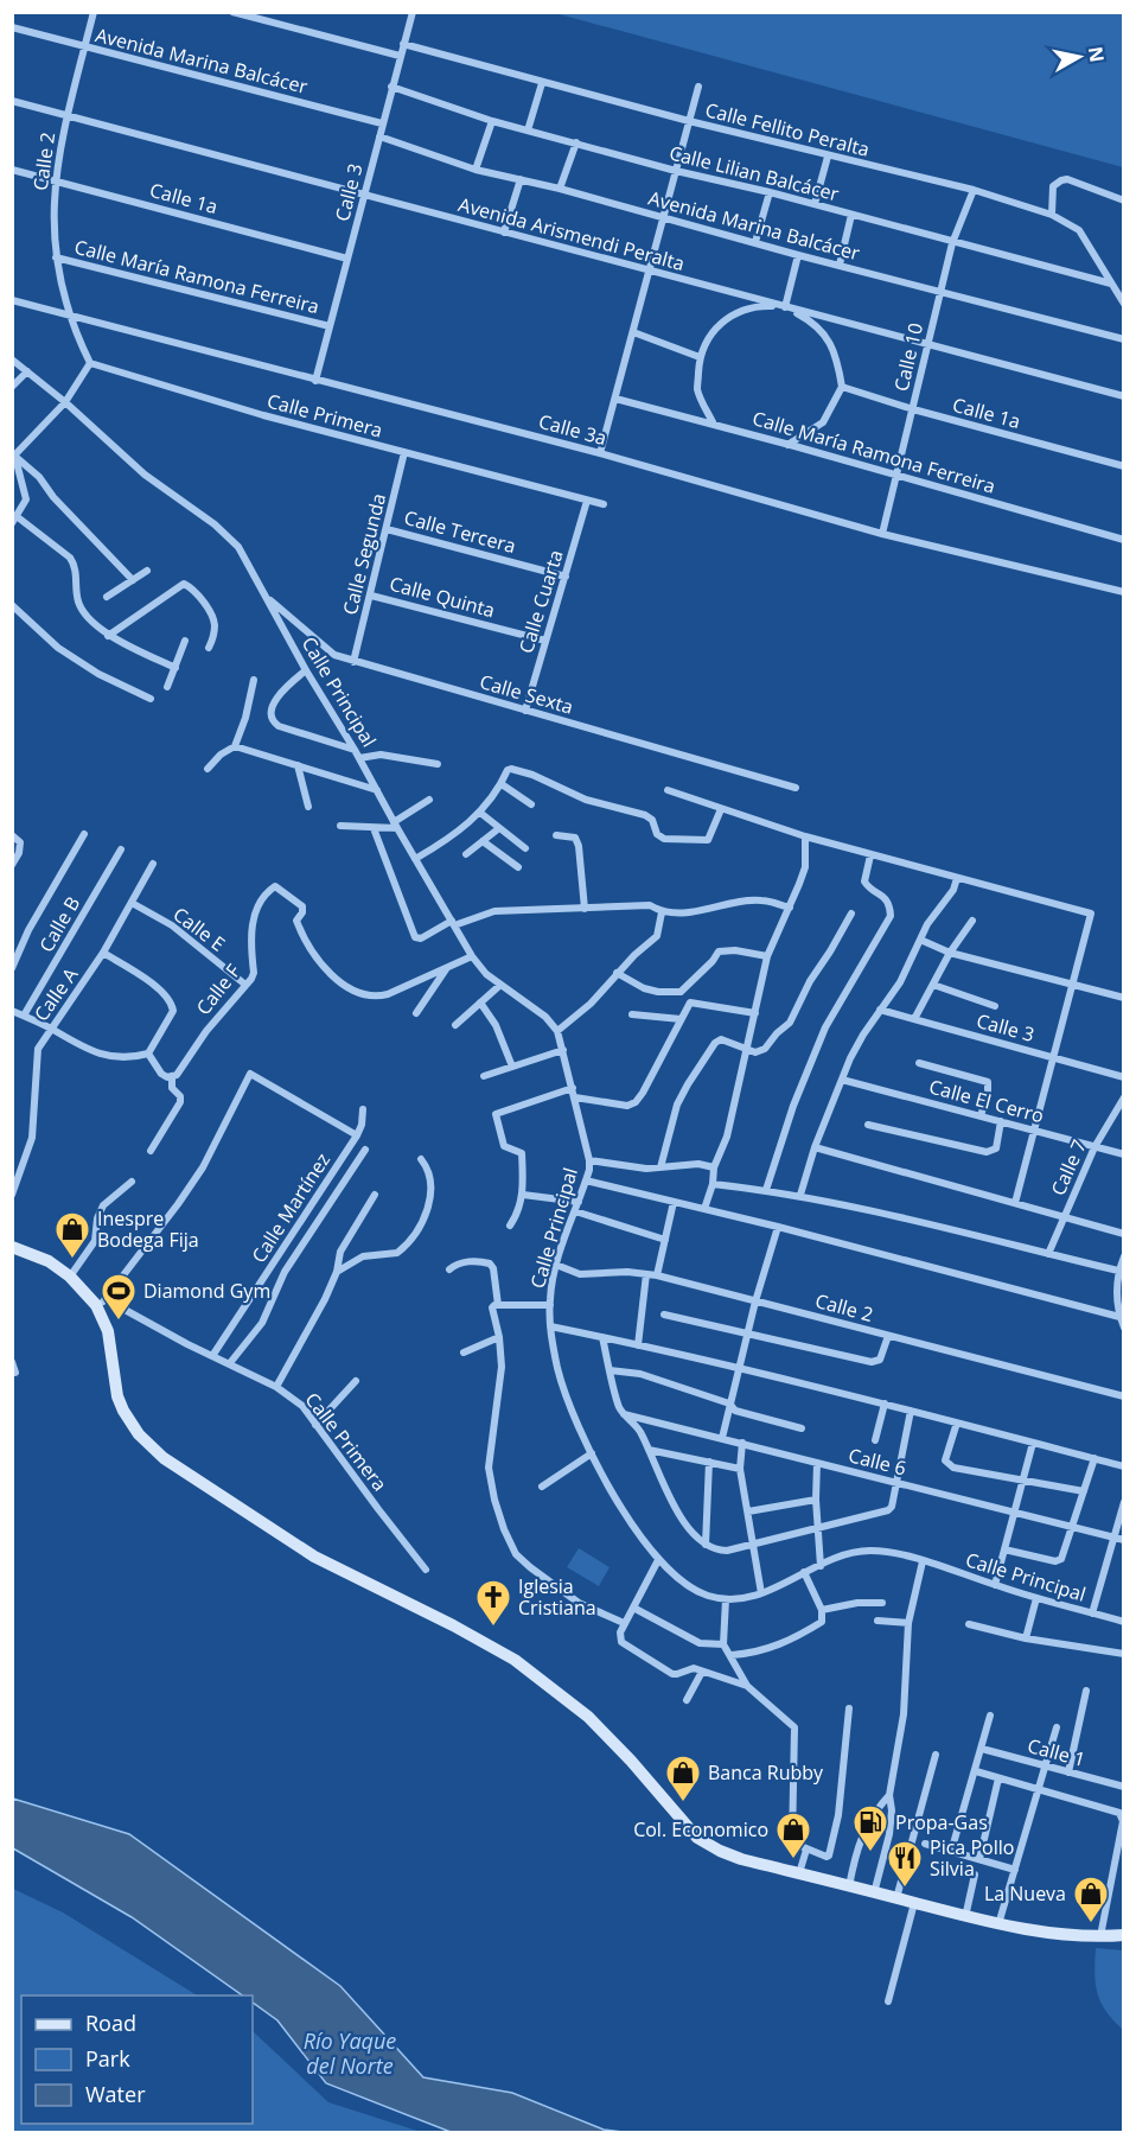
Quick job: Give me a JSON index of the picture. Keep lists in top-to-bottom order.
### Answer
{
  "streets": {
    "street": [
      "Avenida Marina Balcácer",
      "Calle Fellito Peralta",
      "Calle 2",
      "Calle Lilian Balcácer",
      "Calle 3",
      "Calle 1a",
      "Avenida Arismendi Peralta",
      "Calle María Ramona Ferreira",
      "Calle 10",
      "Calle Primera",
      "Calle 3a",
      "Calle Tercera",
      "Calle Segunda",
      "Calle Quinta",
      "Calle Cuarta",
      "Calle Principal",
      "Calle Sexta",
      "Calle B",
      "Calle E",
      "Calle F",
      "Calle A",
      "Calle El Cerro",
      "Calle 7",
      "Calle Martínez",
      "Calle 6",
      "Calle 1"
    ]
  },
  "crossings": [
    ["Avenida Marina Balcácer", "Calle 2"],
    ["Avenida Marina Balcácer", "Calle 3"],
    ["Avenida Marina Balcácer", "Calle 10"],
    ["Calle Fellito Peralta", "Calle Lilian Balcácer"],
    ["Calle Fellito Peralta", "Calle 3"],
    ["Calle Fellito Peralta", "Calle 10"],
    ["Calle 2", "Calle 1a"],
    ["Calle 2", "Avenida Arismendi Peralta"],
    ["Calle 2", "Calle María Ramona Ferreira"],
    ["Calle 2", "Calle 3a"],
    ["Calle 2", "Calle Principal"],
    ["Calle Lilian Balcácer", "Calle 3"],
    ["Calle Lilian Balcácer", "Calle 10"],
    ["Calle 3", "Calle 1a"],
    ["Calle 3", "Avenida Arismendi Peralta"],
    ["Calle 3", "Calle María Ramona Ferreira"],
    ["Calle 3", "Calle 3a"],
    ["Calle 1a", "Avenida Arismendi Peralta"],
    ["Calle 1a", "Calle María Ramona Ferreira"],
    ["Calle 1a", "Calle 10"],
    ["Avenida Arismendi Peralta", "Calle María Ramona Ferreira"],
    ["Avenida Arismendi Peralta", "Calle 10"],
    ["Calle María Ramona Ferreira", "Calle 10"],
    ["Calle 10", "Calle 3a"],
    ["Calle Primera", "Calle Segunda"],
    ["Calle Primera", "Calle Cuarta"],
    ["Calle Primera", "Calle Martínez"],
    ["Calle Tercera", "Calle Segunda"],
    ["Calle Tercera", "Calle Cuarta"],
    ["Calle Segunda", "Calle Quinta"],
    ["Calle Segunda", "Calle Sexta"],
    ["Calle Quinta", "Calle Cuarta"],
    ["Calle Cuarta", "Calle Sexta"],
    ["Calle Principal", "Calle Sexta"],
    ["Calle E", "Calle F"],
    ["Calle E", "Calle A"],
    ["Calle El Cerro", "Calle 7"]
  ],
  "water": ["Río Yaque del Norte"],
  "places": {
    "shop": [
      "Inespre Bodega Fija",
      "Banca Rubby",
      "Col. Economico",
      "La Nueva"
    ],
    "sports": ["Diamond Gym"],
    "church": ["Iglesia Cristiana"],
    "fuel station": ["Propa-Gas"],
    "restaurant": ["Pica Pollo Silvia"]
  },
  "legend": ["Road", "Park", "Water"],
  "north": "right"
}
